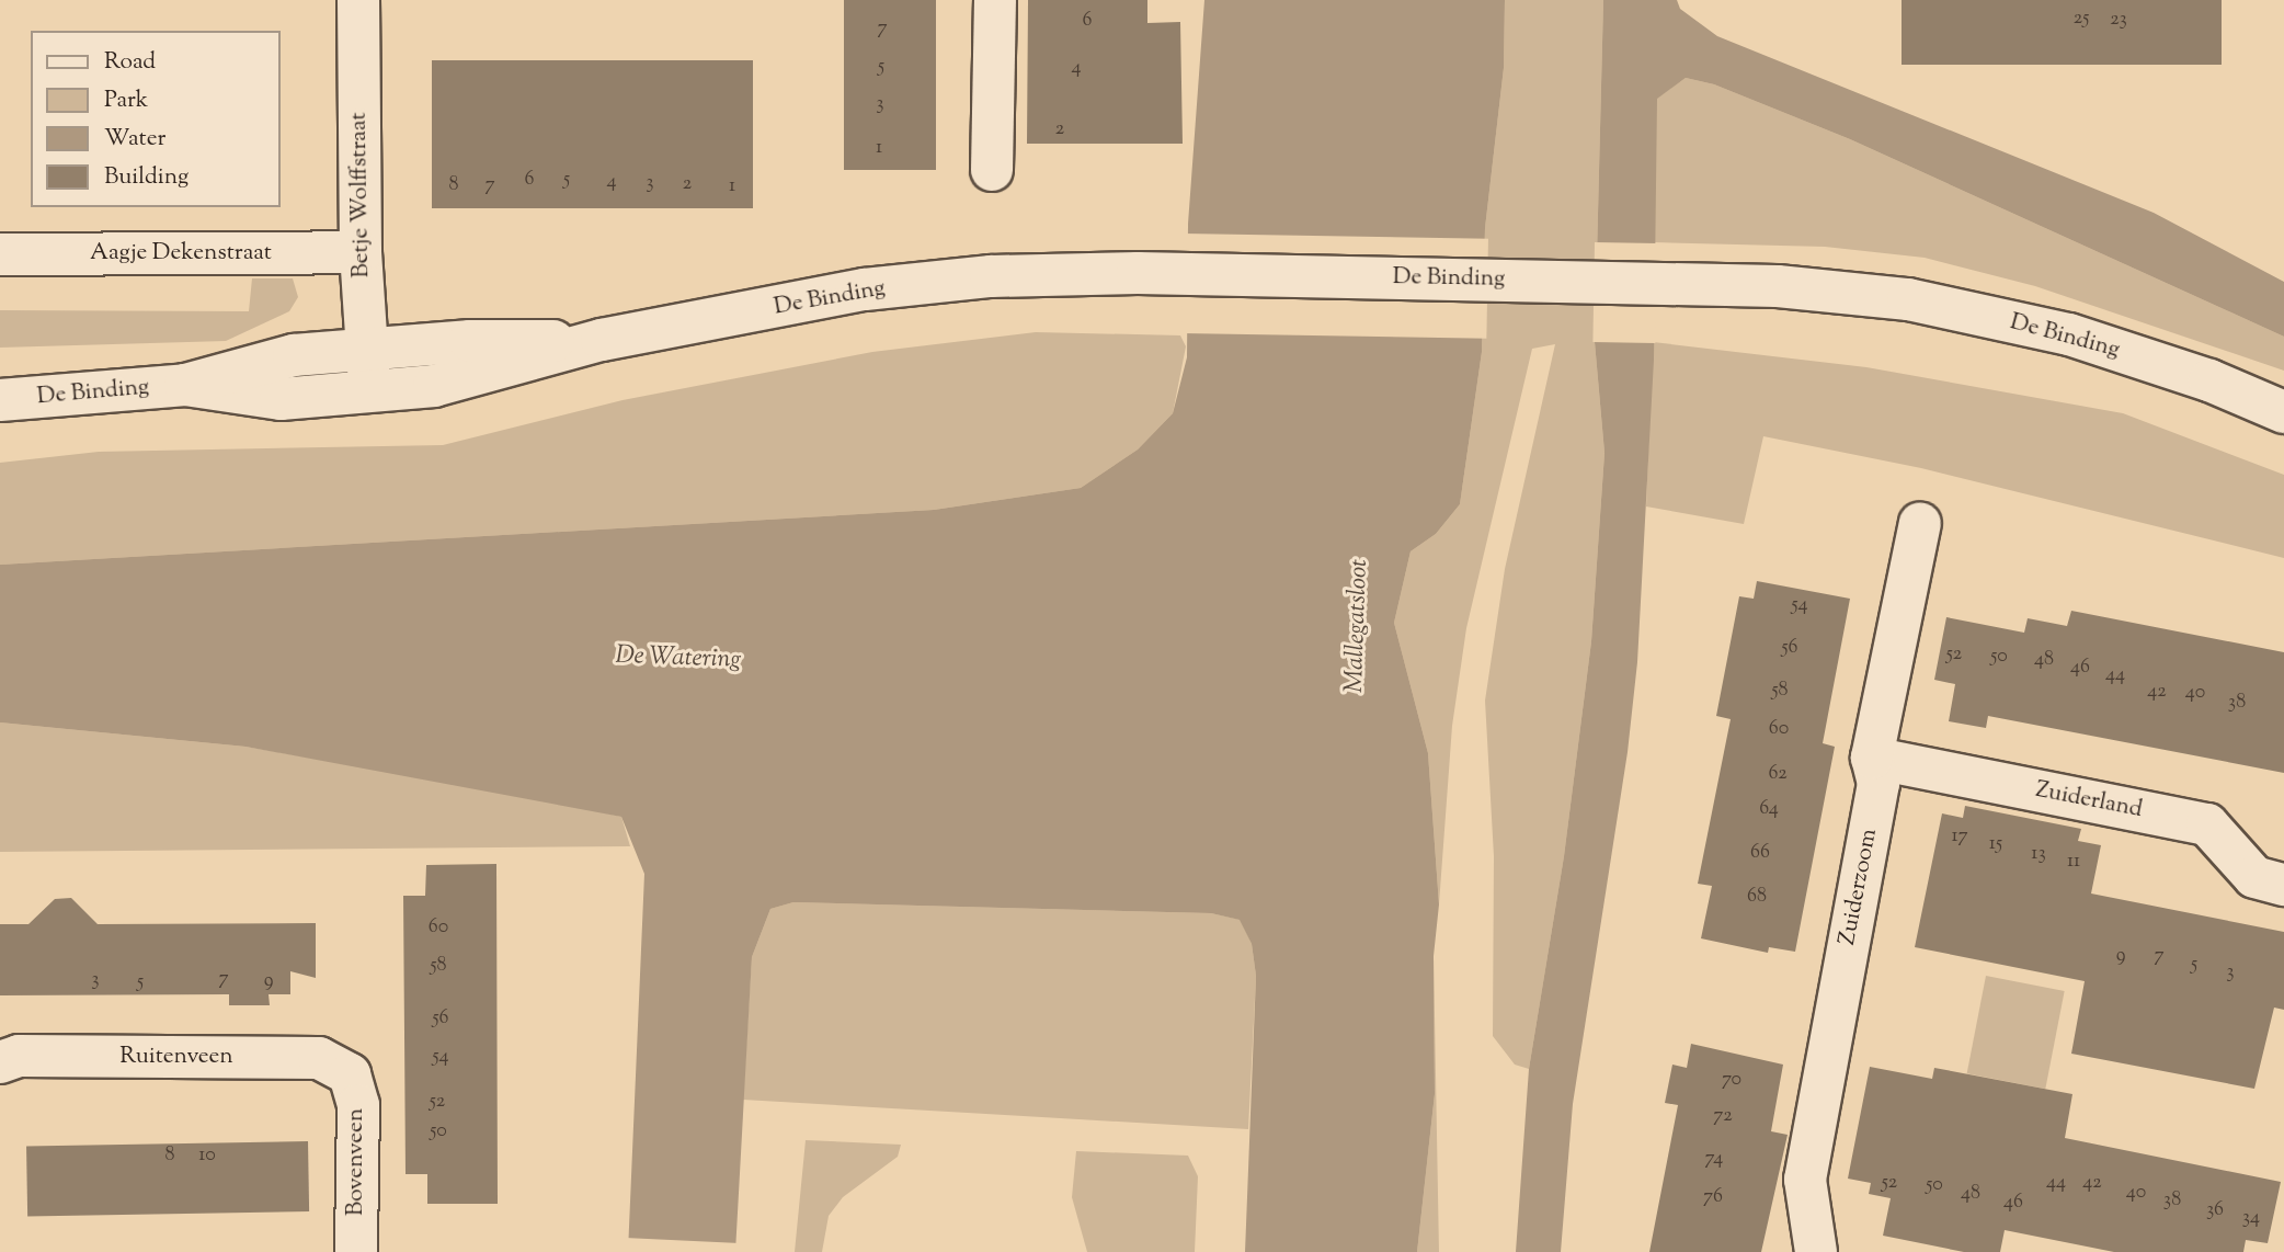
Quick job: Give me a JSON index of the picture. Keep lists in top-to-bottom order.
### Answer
{
  "streets": {
    "street": [
      "Betje Wolffstraat",
      "Aagje Dekenstraat",
      "De Binding",
      "Zuiderland",
      "Zuiderzoom",
      "Ruitenveen",
      "Bovenveen"
    ]
  },
  "crossings": [
    ["Betje Wolffstraat", "Aagje Dekenstraat"],
    ["Betje Wolffstraat", "De Binding"],
    ["Zuiderland", "Zuiderzoom"],
    ["Ruitenveen", "Bovenveen"]
  ],
  "water": ["Mallegatsloot", "De Watering"],
  "house_numbers": [
    "25",
    "23",
    "6",
    "7",
    "5",
    "4",
    "3",
    "2",
    "1",
    "6",
    "5",
    "4",
    "3",
    "2",
    "8",
    "7",
    "1",
    "54",
    "56",
    "52",
    "50",
    "48",
    "46",
    "44",
    "58",
    "42",
    "40",
    "38",
    "60",
    "62",
    "64",
    "17",
    "15",
    "66",
    "13",
    "11",
    "68",
    "60",
    "9",
    "7",
    "5",
    "58",
    "3",
    "7",
    "3",
    "9",
    "5",
    "56",
    "54",
    "70",
    "52",
    "72",
    "50",
    "8",
    "10",
    "74",
    "52",
    "44",
    "42",
    "50",
    "40",
    "48",
    "76",
    "38",
    "46",
    "36",
    "34"
  ],
  "legend": [
    "Road",
    "Park",
    "Water",
    "Building"
  ]
}
